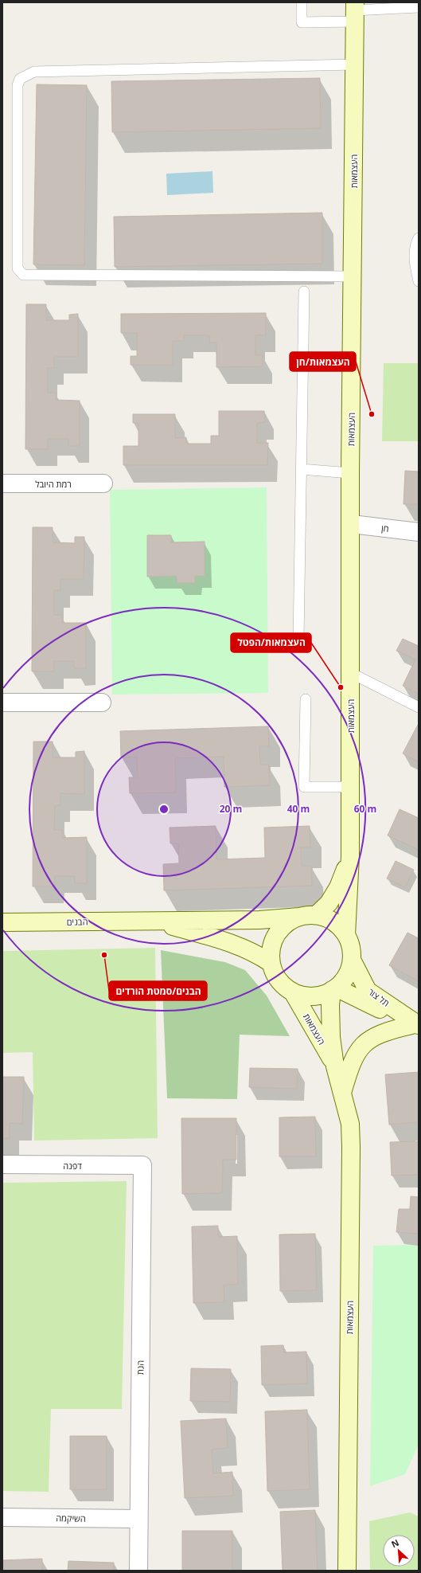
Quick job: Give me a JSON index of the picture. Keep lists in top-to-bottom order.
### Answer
{
  "streets": {
    "street": [
      "העצמאות",
      "רמת היובל",
      "חן",
      "הבנים",
      "תל צור",
      "דפנה",
      "הגת",
      "השיקמה"
    ]
  },
  "crossings": [
    ["העצמאות", "חן"],
    ["העצמאות", "הבנים"],
    ["העצמאות", "תל צור"],
    ["הבנים", "תל צור"],
    ["דפנה", "הגת"],
    ["הגת", "השיקמה"]
  ],
  "places": ["העצמאות/חן", "העצמאות/הפטל", "הבנים/סמטת הורדים"],
  "north": "top left",
  "rings": ["20 m", "40 m", "60 m"]
}
